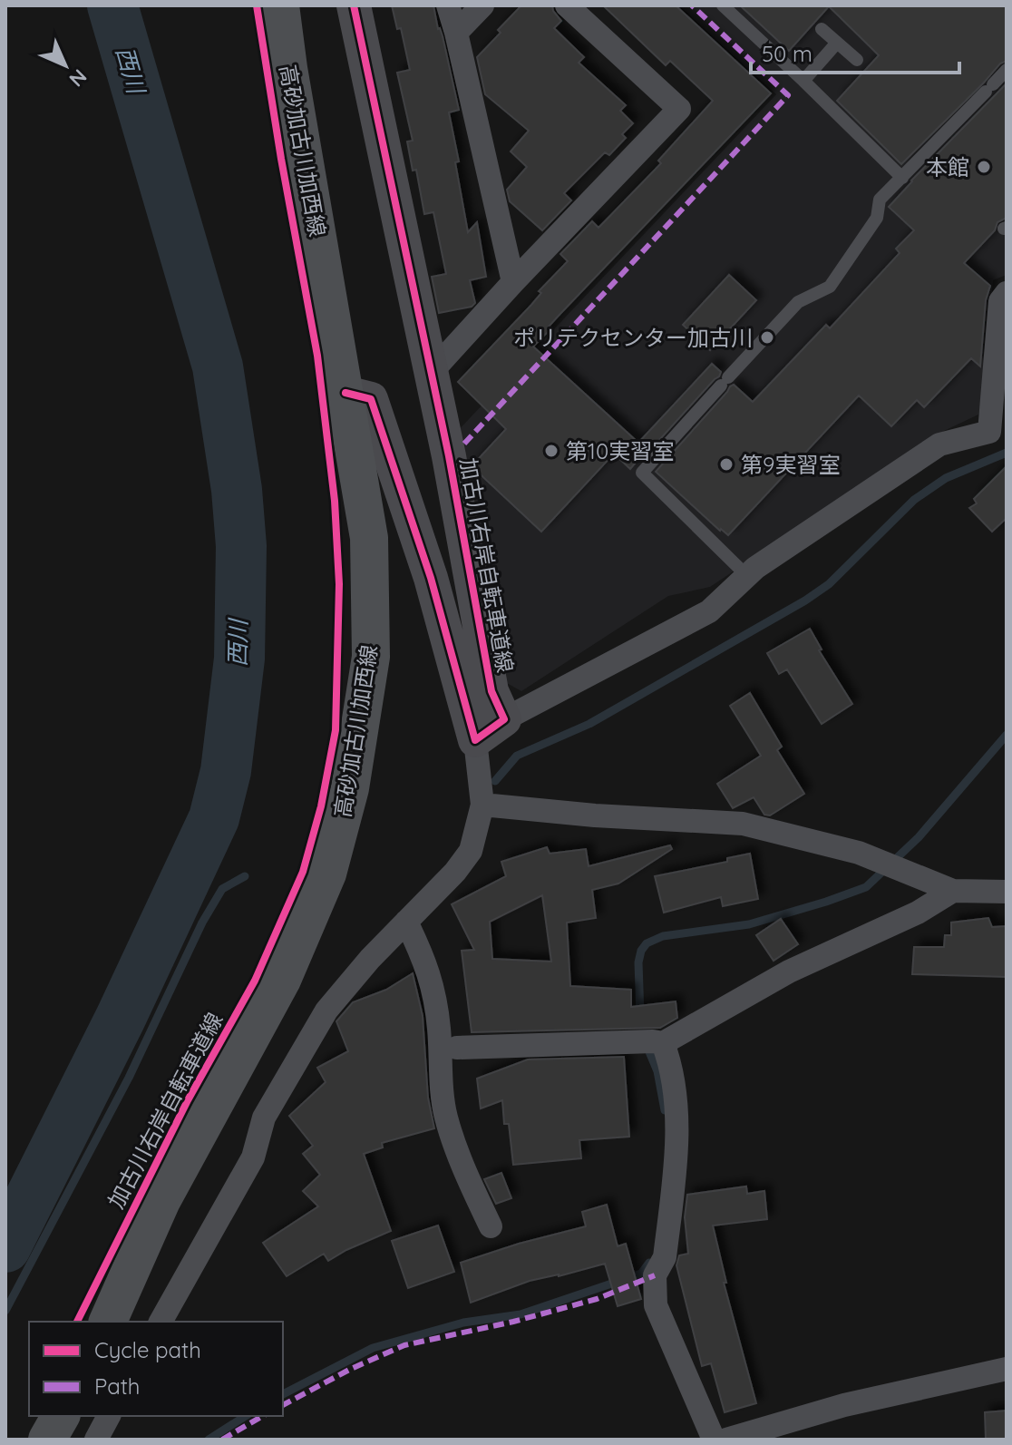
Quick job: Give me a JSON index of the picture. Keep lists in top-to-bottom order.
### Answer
{
  "streets": {
    "main road": ["高砂加古川加西線", "加古川右岸自転車道線"]
  },
  "water": ["西川"],
  "places": [
    "本館",
    "ポリテクセンター加古川",
    "第10実習室",
    "第9実習室"
  ],
  "legend": ["Cycle path", "Path"],
  "scale_bar": "50 m",
  "north": "bottom right"
}
